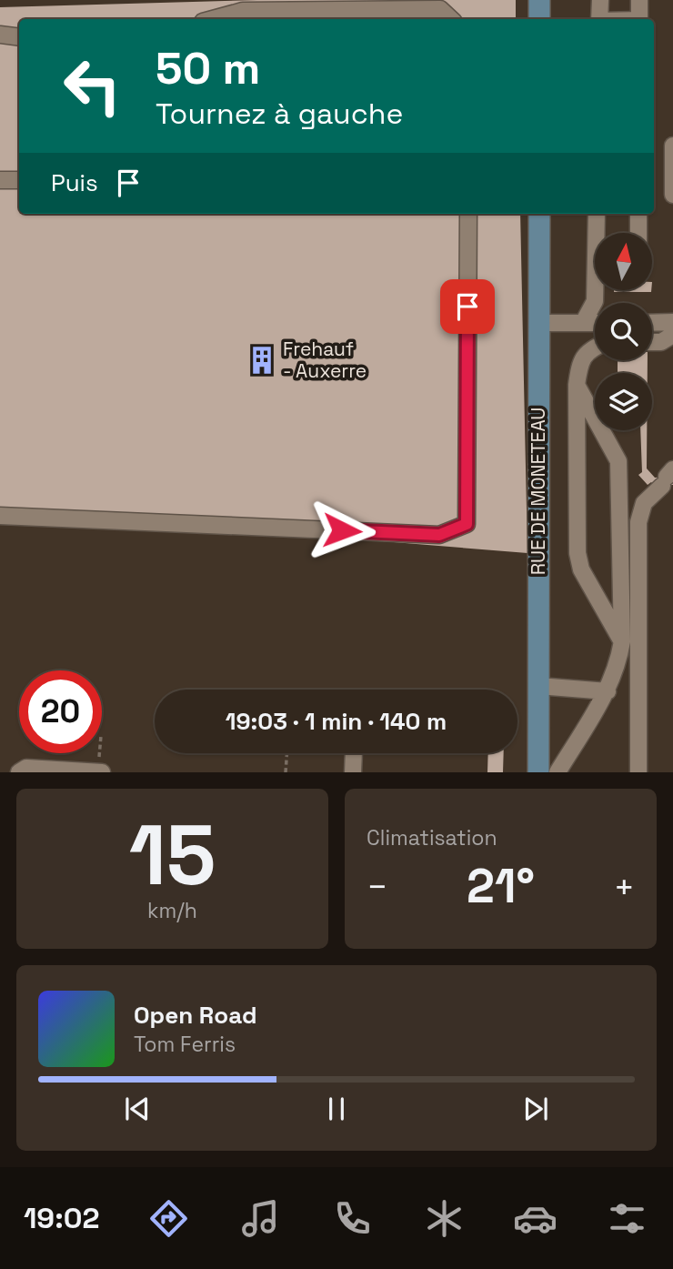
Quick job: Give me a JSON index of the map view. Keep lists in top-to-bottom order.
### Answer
{
  "streets": {
    "main road": ["RUE DE MONETEAU"]
  },
  "places": {
    "building": ["Frehauf - Auxerre"]
  },
  "north": "top",
  "page": {
    "turn": ["50 m", "Tournez à gauche"],
    "then": "Puis",
    "limit": "20",
    "trip": "19:03 · 1 min · 140 m",
    "tile": [
      ["15", "km/h"],
      "Climatisation"
    ],
    "heat": ["−", "21°", "+"],
    "song": ["Open Road", "Tom Ferris"],
    "tabs": "19:02"
  }
}
